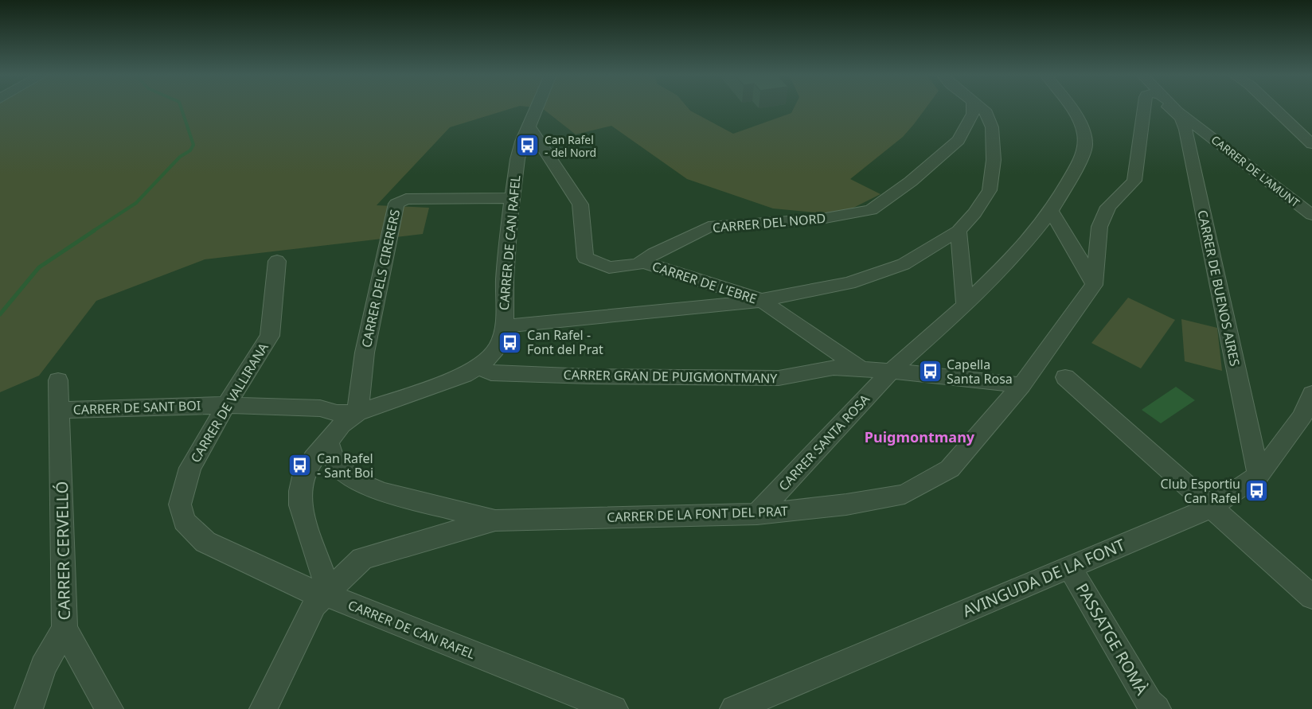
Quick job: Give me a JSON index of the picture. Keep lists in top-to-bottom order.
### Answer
{
  "streets": {
    "street": [
      "CARRER DE L'AMUNT",
      "CARRER DEL NORD",
      "CARRER DE CAN RAFEL",
      "CARRER DELS CIRERERS",
      "CARRER DE L'EBRE",
      "CARRER DE BUENOS AIRES",
      "CARRER GRAN DE PUIGMONTMANY",
      "CARRER DE VALLIRANA",
      "CARRER DE SANT BOI",
      "CARRER SANTA ROSA",
      "CARRER DE LA FONT DEL PRAT",
      "CARRER CERVELLÓ",
      "AVINGUDA DE LA FONT",
      "PASSATGE ROMÀ"
    ]
  },
  "crossings": [
    ["CARRER DEL NORD", "CARRER DE CAN RAFEL"],
    ["CARRER DEL NORD", "CARRER DE L'EBRE"],
    ["CARRER DE CAN RAFEL", "CARRER DELS CIRERERS"],
    ["CARRER DE CAN RAFEL", "CARRER GRAN DE PUIGMONTMANY"],
    ["CARRER DE CAN RAFEL", "CARRER DE VALLIRANA"],
    ["CARRER DE CAN RAFEL", "CARRER DE SANT BOI"],
    ["CARRER DE CAN RAFEL", "CARRER DE LA FONT DEL PRAT"],
    ["CARRER DELS CIRERERS", "CARRER DE SANT BOI"],
    ["CARRER DE L'EBRE", "CARRER GRAN DE PUIGMONTMANY"],
    ["CARRER DE BUENOS AIRES", "AVINGUDA DE LA FONT"],
    ["CARRER GRAN DE PUIGMONTMANY", "CARRER SANTA ROSA"],
    ["CARRER GRAN DE PUIGMONTMANY", "CARRER DE LA FONT DEL PRAT"],
    ["CARRER DE VALLIRANA", "CARRER DE SANT BOI"],
    ["CARRER DE SANT BOI", "CARRER CERVELLÓ"],
    ["CARRER SANTA ROSA", "CARRER DE LA FONT DEL PRAT"],
    ["AVINGUDA DE LA FONT", "PASSATGE ROMÀ"]
  ],
  "districts": ["Puigmontmany"],
  "places": {
    "bus stop": [
      "Can Rafel - del Nord",
      "Can Rafel - Font del Prat",
      "Capella Santa Rosa",
      "Can Rafel - Sant Boi",
      "Club Esportiu Can Rafel"
    ]
  }
}
